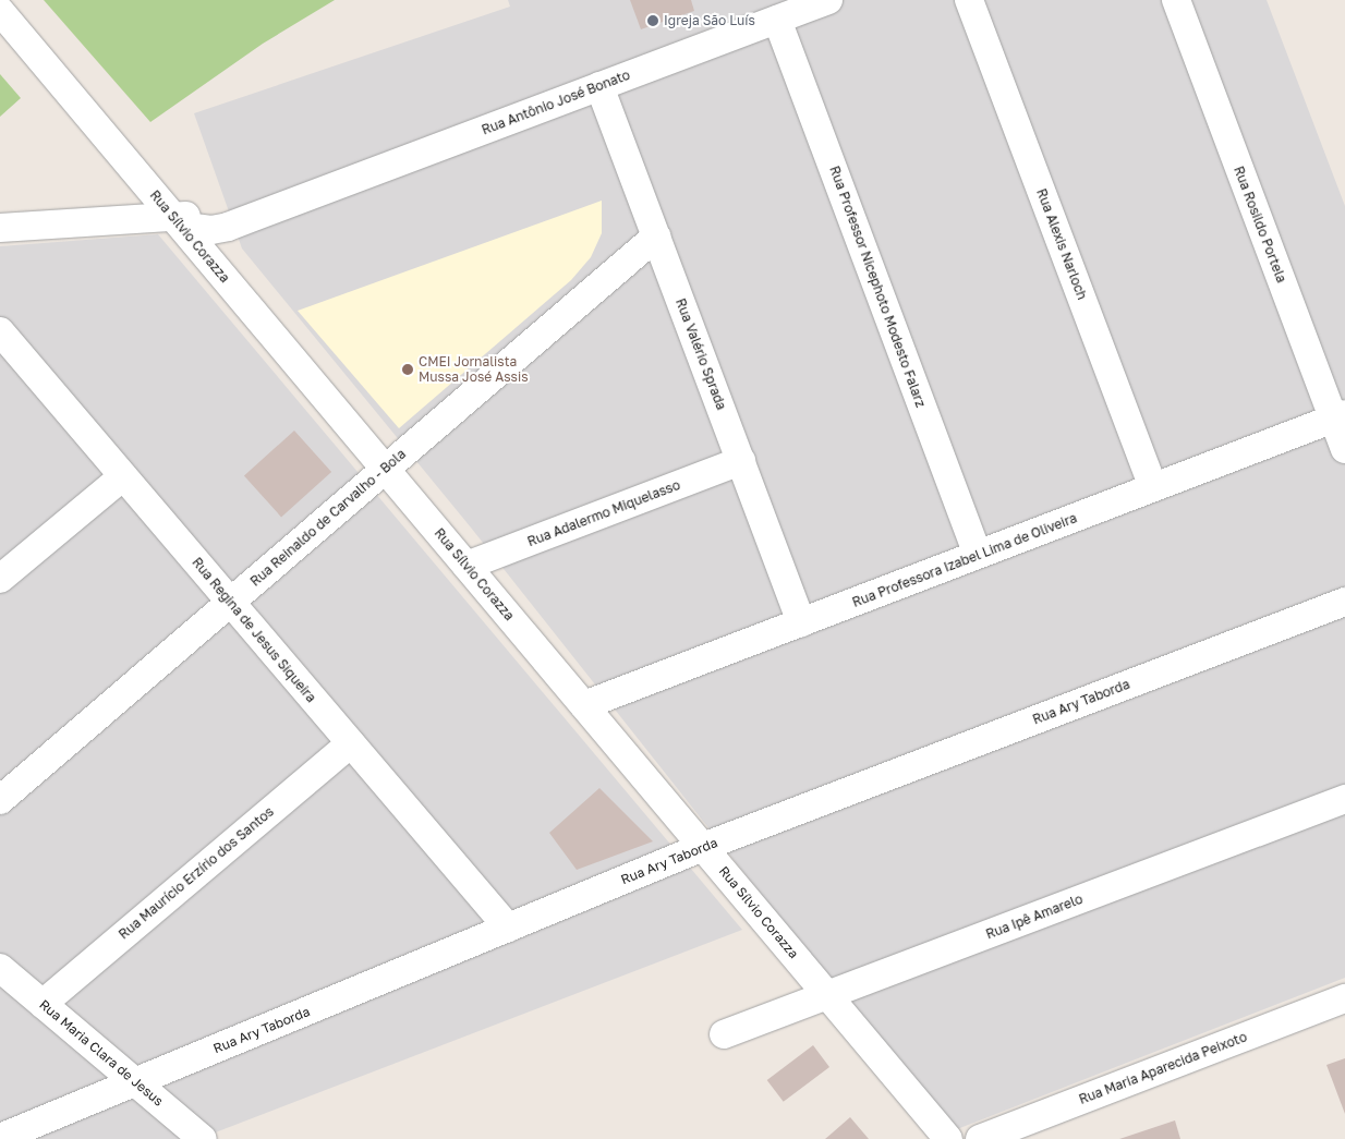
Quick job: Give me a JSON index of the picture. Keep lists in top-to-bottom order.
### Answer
{
  "streets": {
    "street": [
      "Rua Antônio José Bonato",
      "Rua Rosildo Portela",
      "Rua Sílvio Corazza",
      "Rua Alexis Narloch",
      "Rua Professor Nicephoto Modesto Falarz",
      "Rua Valério Sprada",
      "Rua Adalermo Miquelasso",
      "Rua Reinaldo de Carvalho - Bola",
      "Rua Professora Izabel Lima de Oliveira",
      "Rua Regina de Jesus Siqueira",
      "Rua Ary Taborda",
      "Rua Maurício Erzírio dos Santos",
      "Rua Ipê Amarelo",
      "Rua Maria Clara de Jesus",
      "Rua Maria Aparecida Peixoto"
    ]
  },
  "crossings": [
    ["Rua Antônio José Bonato", "Rua Sílvio Corazza"],
    ["Rua Antônio José Bonato", "Rua Professor Nicephoto Modesto Falarz"],
    ["Rua Antônio José Bonato", "Rua Valério Sprada"],
    ["Rua Rosildo Portela", "Rua Professora Izabel Lima de Oliveira"],
    ["Rua Sílvio Corazza", "Rua Adalermo Miquelasso"],
    ["Rua Sílvio Corazza", "Rua Reinaldo de Carvalho - Bola"],
    ["Rua Sílvio Corazza", "Rua Professora Izabel Lima de Oliveira"],
    ["Rua Sílvio Corazza", "Rua Ary Taborda"],
    ["Rua Sílvio Corazza", "Rua Ipê Amarelo"],
    ["Rua Alexis Narloch", "Rua Professora Izabel Lima de Oliveira"],
    ["Rua Professor Nicephoto Modesto Falarz", "Rua Professora Izabel Lima de Oliveira"],
    ["Rua Valério Sprada", "Rua Adalermo Miquelasso"],
    ["Rua Valério Sprada", "Rua Reinaldo de Carvalho - Bola"],
    ["Rua Valério Sprada", "Rua Professora Izabel Lima de Oliveira"],
    ["Rua Reinaldo de Carvalho - Bola", "Rua Regina de Jesus Siqueira"],
    ["Rua Regina de Jesus Siqueira", "Rua Ary Taborda"],
    ["Rua Regina de Jesus Siqueira", "Rua Maurício Erzírio dos Santos"],
    ["Rua Ary Taborda", "Rua Maria Clara de Jesus"],
    ["Rua Maurício Erzírio dos Santos", "Rua Maria Clara de Jesus"]
  ],
  "places": ["Igreja São Luís", "CMEI Jornalista Mussa José Assis"]
}
